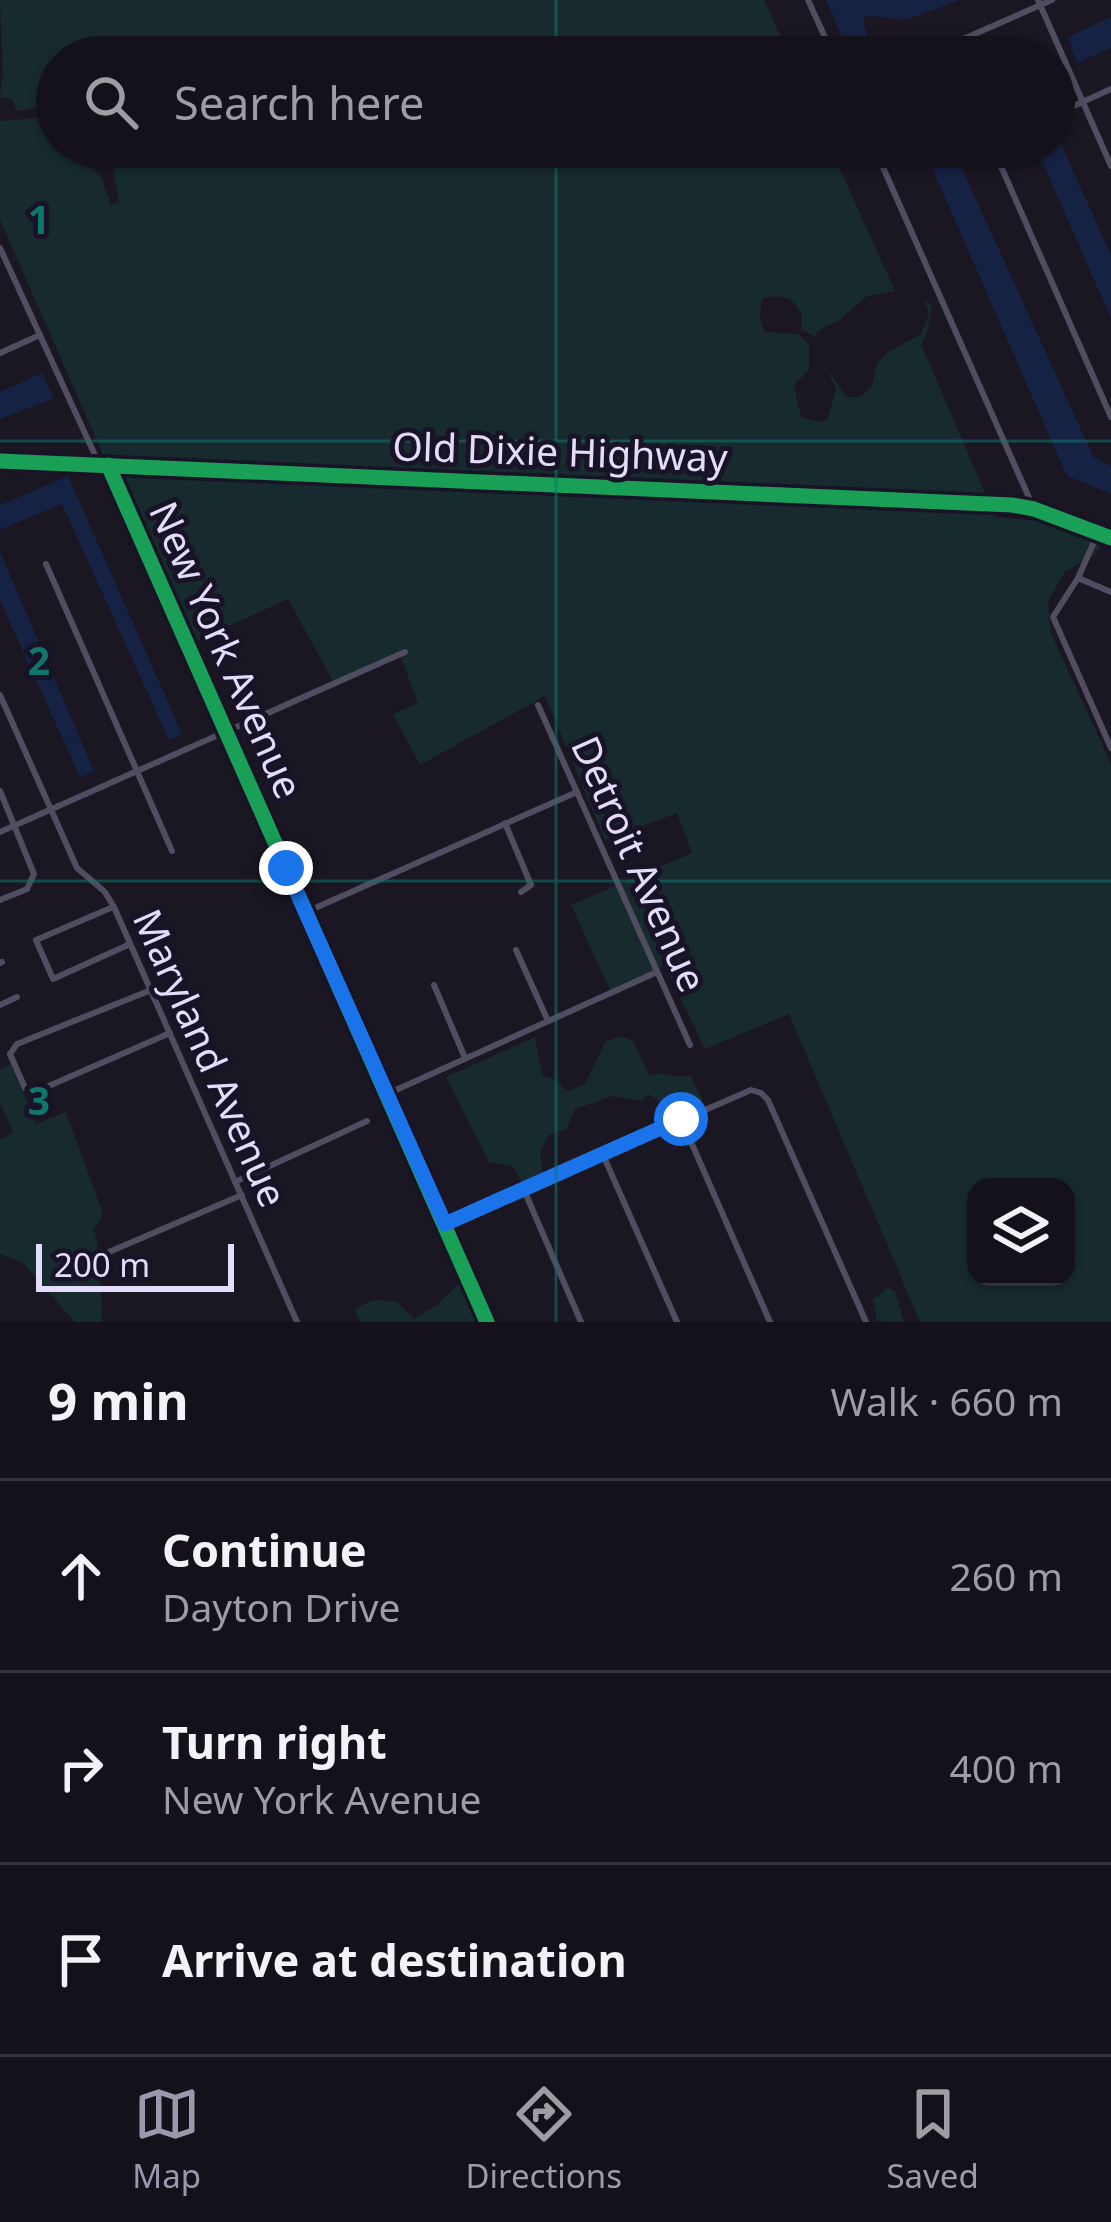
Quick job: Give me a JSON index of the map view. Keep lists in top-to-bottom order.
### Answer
{
  "streets": {
    "street": [
      "Old Dixie Highway",
      "New York Avenue",
      "Detroit Avenue",
      "Maryland Avenue"
    ]
  },
  "crossings": [
    ["Old Dixie Highway", "New York Avenue"]
  ],
  "scale_bar": "200 m",
  "page": {
    "search": "Search here",
    "scale": "200 m",
    "heading": ["9 min", "Walk · 660 m"],
    "list": [
      ["Continue", "Dayton Drive", "260 m"],
      ["Turn right", "New York Avenue", "400 m"],
      "Arrive at destination"
    ],
    "nav": ["Map", "Directions", "Saved"]
  },
  "grid": {
    "rows": ["1", "2", "3"]
  }
}
